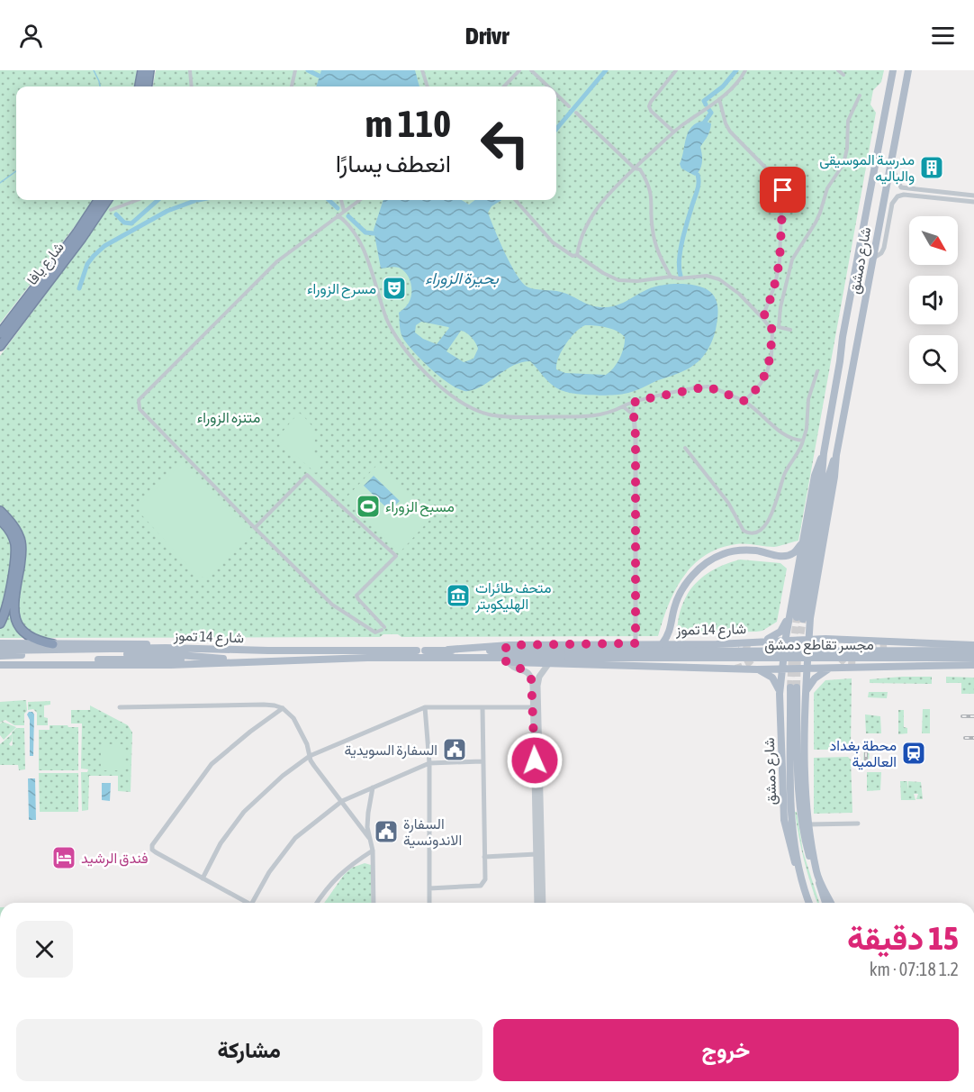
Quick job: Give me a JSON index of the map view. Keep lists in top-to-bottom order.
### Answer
{
  "streets": {
    "highway": ["شارع يافا"],
    "main road": ["شارع دمشق", "شارع 14 تموز", "مجسر تقاطع دمشق"]
  },
  "crossings": [
    ["شارع دمشق", "شارع 14 تموز"],
    ["شارع 14 تموز", "مجسر تقاطع دمشق"]
  ],
  "water": ["بحيرة الزوراء"],
  "parks": ["متنزه الزوراء"],
  "places": {
    "building": ["مدرسة الموسيقى والباليه"],
    "theatre": ["مسرح الزوراء"],
    "sports": ["مسبح الزوراء"],
    "museum": ["متحف طائرات الهليكوبتر"],
    "public building": ["السفارة السويدية", "السفارة الاندونسية"],
    "station": ["محطة بغداد العالمية"],
    "hotel": ["فندق الرشيد"]
  },
  "north": "bottom right",
  "page": {
    "header": "Drivr",
    "turn": ["110 m", "انعطف يسارًا"],
    "heading": ["15 دقيقة", "1.2 km · 07:18"],
    "buttons": ["خروج", "مشاركة"]
  }
}
